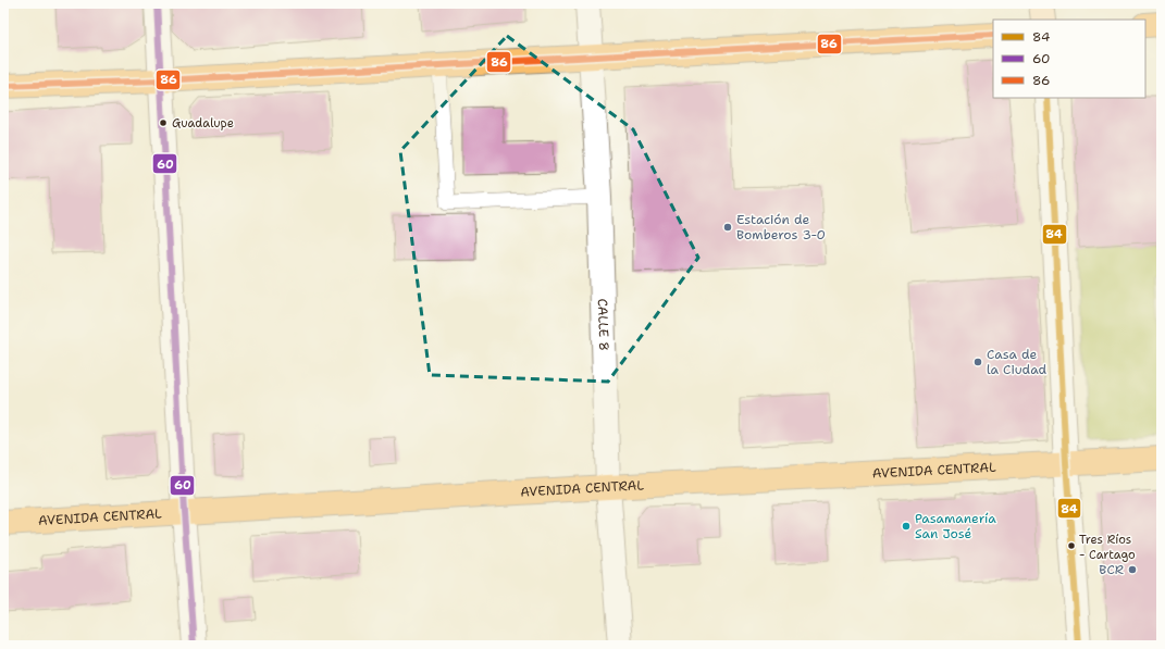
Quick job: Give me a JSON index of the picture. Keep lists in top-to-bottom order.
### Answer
{
  "streets": {
    "main road": ["AVENIDA CENTRAL"],
    "street": ["CALLE 8"]
  },
  "crossings": [
    ["CALLE 8", "AVENIDA CENTRAL"]
  ],
  "places": [
    "Guadalupe",
    "Estación de Bomberos 3-0",
    "Casa de la Ciudad",
    "Pasamanería San José",
    "Tres Ríos - Cartago",
    "BCR"
  ],
  "lines": ["transit line 60", "transit line 86", "transit line 84"],
  "legend": ["84", "60", "86"]
}
